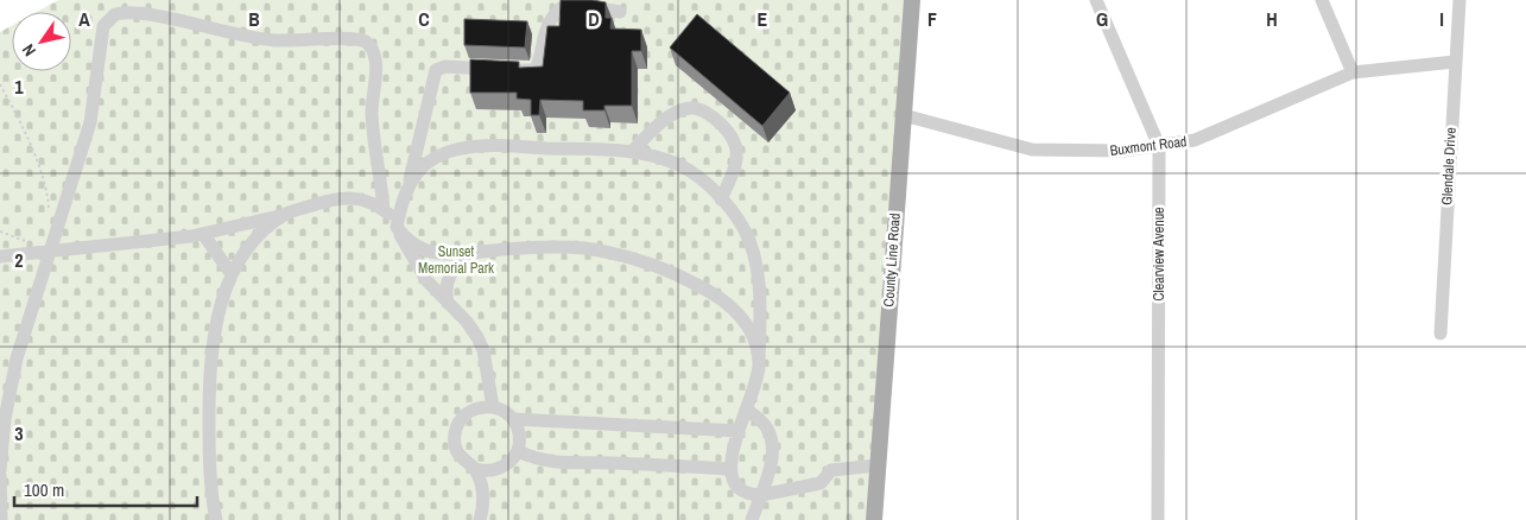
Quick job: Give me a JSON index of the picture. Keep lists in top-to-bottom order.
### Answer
{
  "streets": {
    "main road": ["County Line Road"],
    "street": ["Buxmont Road", "Glendale Drive", "Clearview Avenue"]
  },
  "crossings": [
    ["Buxmont Road", "Glendale Drive"],
    ["Buxmont Road", "Clearview Avenue"],
    ["Buxmont Road", "County Line Road"]
  ],
  "parks": ["Sunset Memorial Park"],
  "scale_bar": "100 m",
  "north": "bottom left",
  "grid": {
    "columns": [
      "A",
      "B",
      "C",
      "D",
      "E",
      "F",
      "G",
      "H",
      "I"
    ],
    "rows": ["1", "2", "3"]
  }
}
